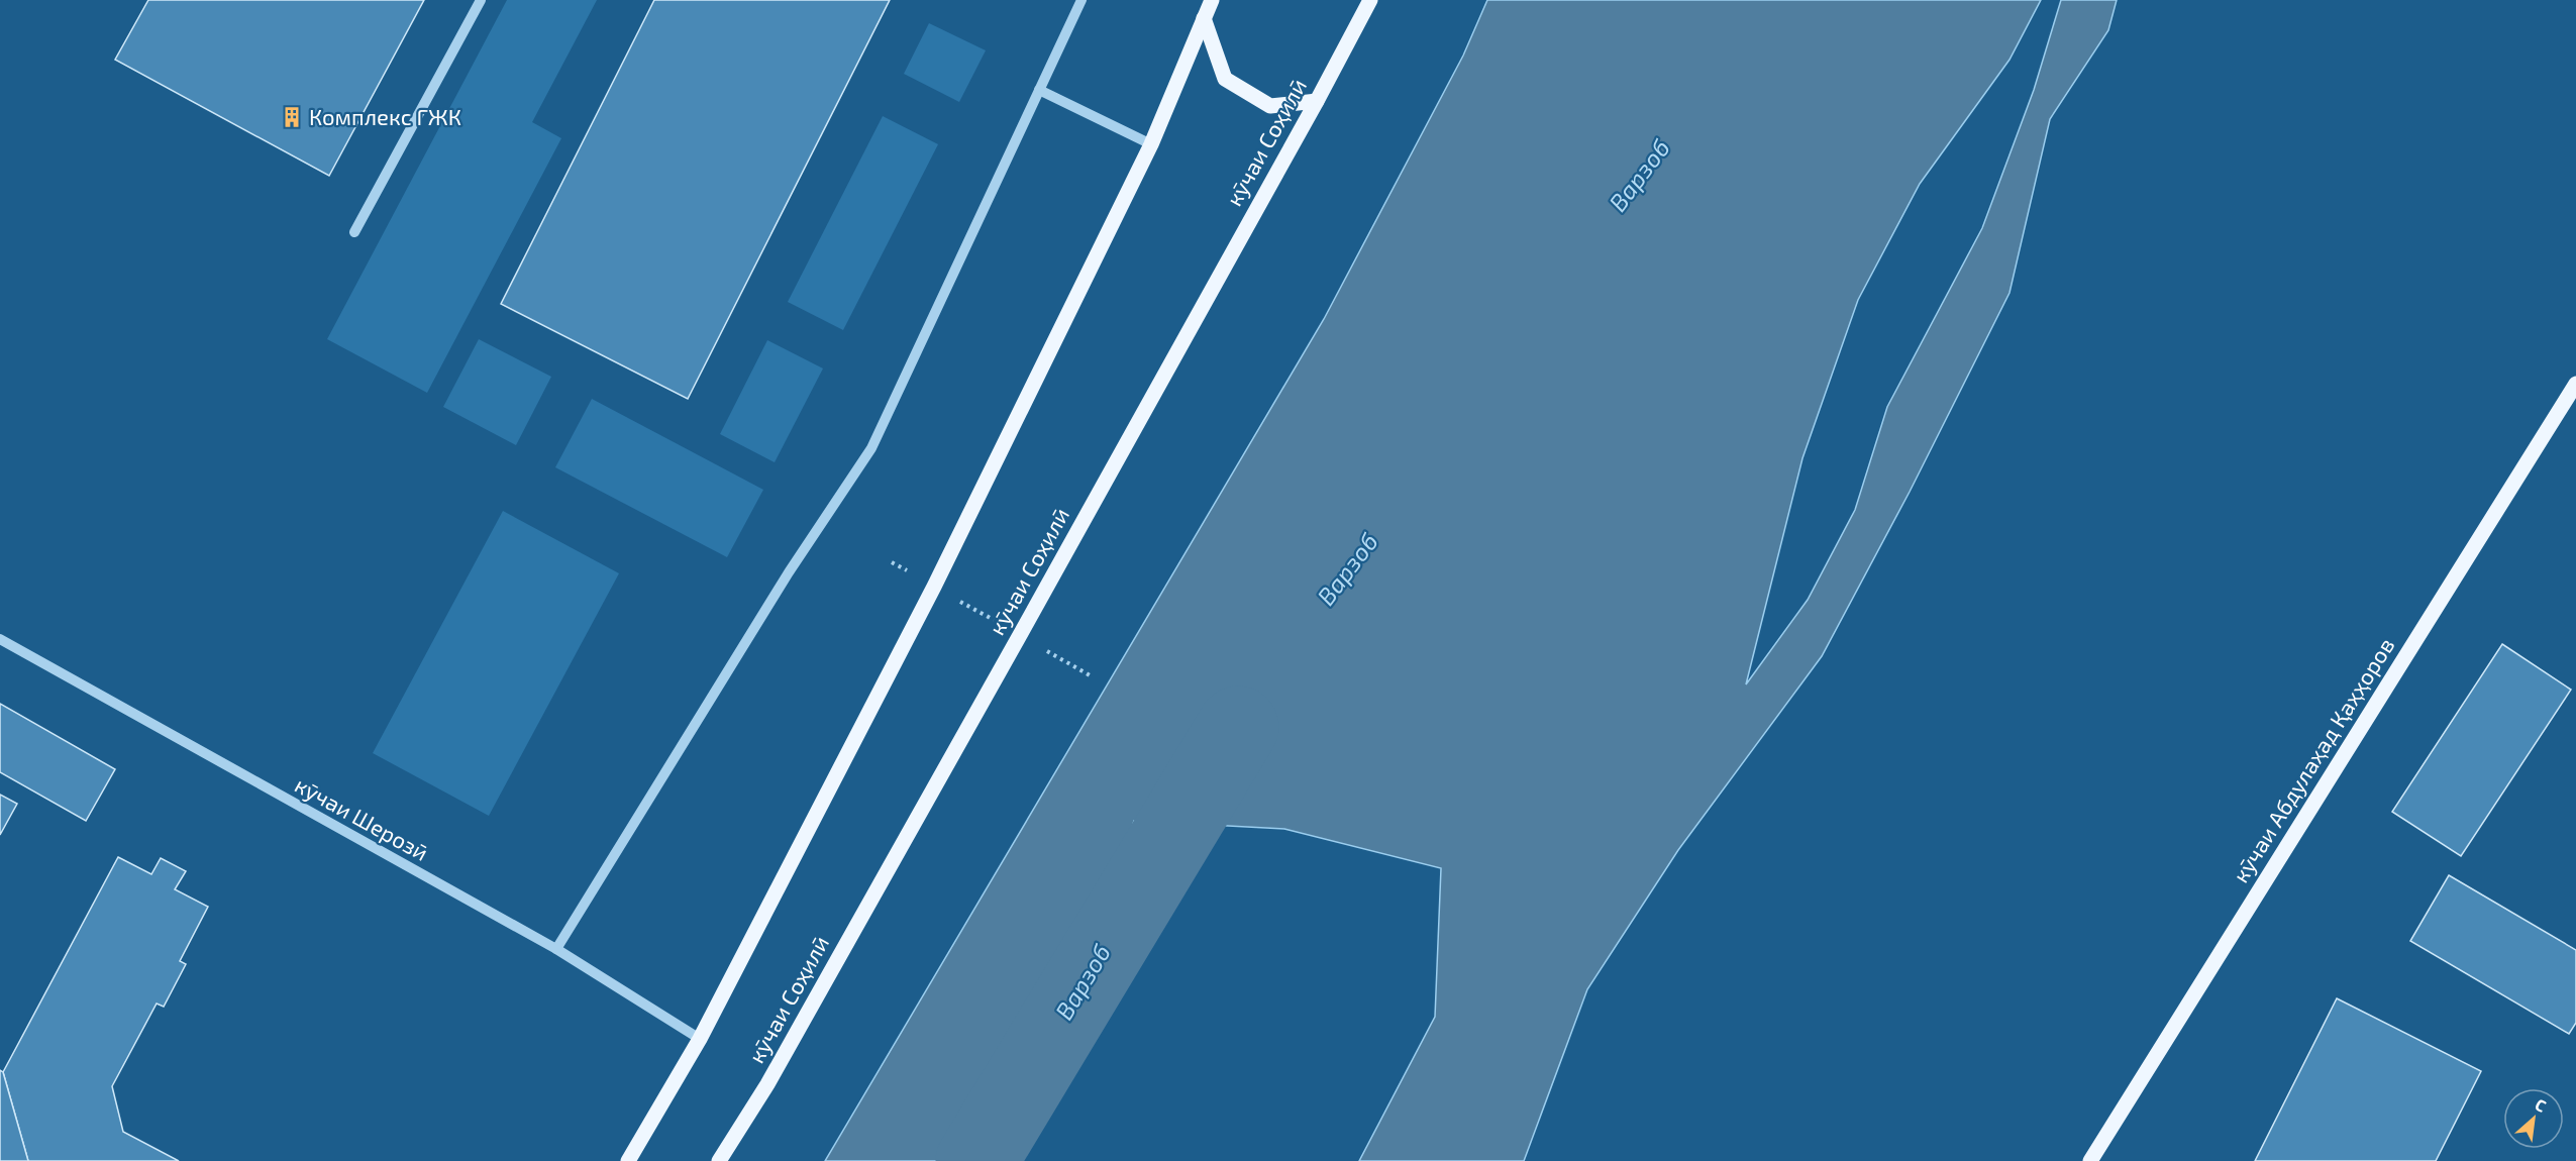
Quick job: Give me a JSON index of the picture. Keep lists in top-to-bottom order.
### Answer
{
  "streets": {
    "main road": ["кӯчаи Соҳилӣ", "кӯчаи Абдулаҳад Қаҳҳоров"],
    "lane": ["кӯчаи Шерозӣ"]
  },
  "water": ["Варзоб"],
  "places": {
    "building": ["Комплекс ГЖК"]
  },
  "north": "top right"
}
